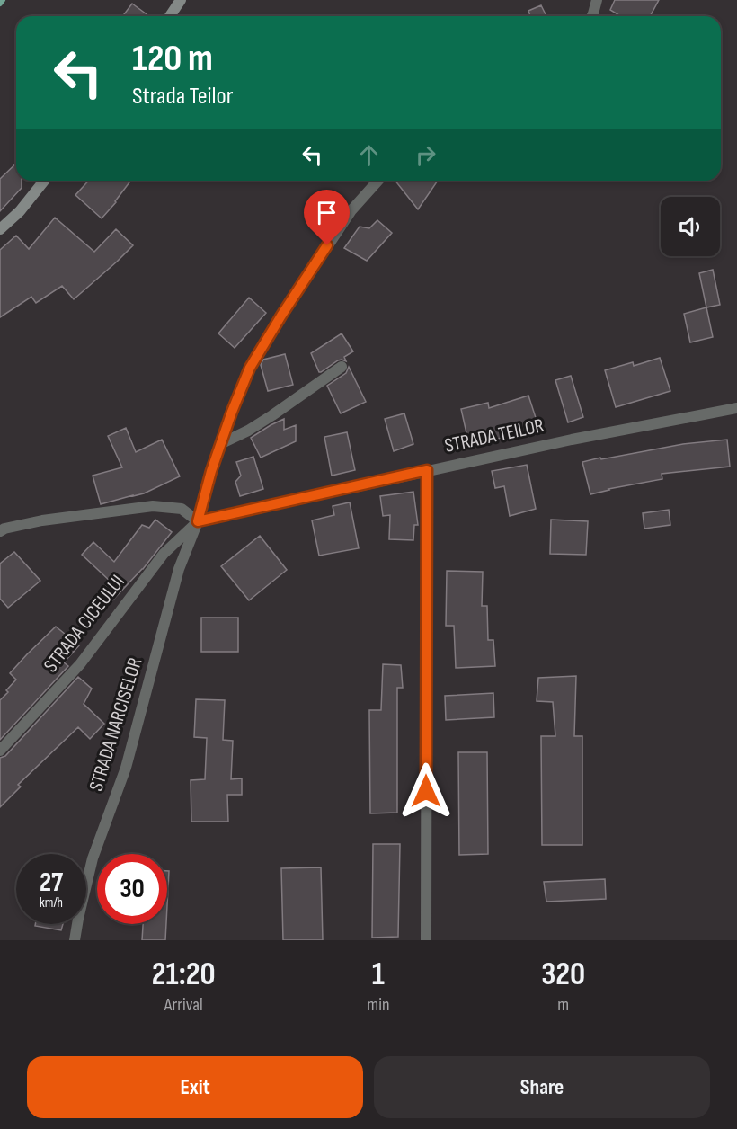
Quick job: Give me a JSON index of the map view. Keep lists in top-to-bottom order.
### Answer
{
  "streets": {
    "street": ["STRADA TEILOR", "STRADA CICEULUI", "STRADA NARCISELOR"]
  },
  "crossings": [
    ["STRADA TEILOR", "STRADA CICEULUI"],
    ["STRADA TEILOR", "STRADA NARCISELOR"],
    ["STRADA CICEULUI", "STRADA NARCISELOR"]
  ],
  "page": {
    "turn": ["120 m", "Strada Teilor"],
    "speed": "27 km/h",
    "limit": "30",
    "eta": [
      "21:20",
      "Arrival",
      "1",
      "min",
      "320",
      "m"
    ],
    "buttons": ["Exit", "Share"]
  }
}
